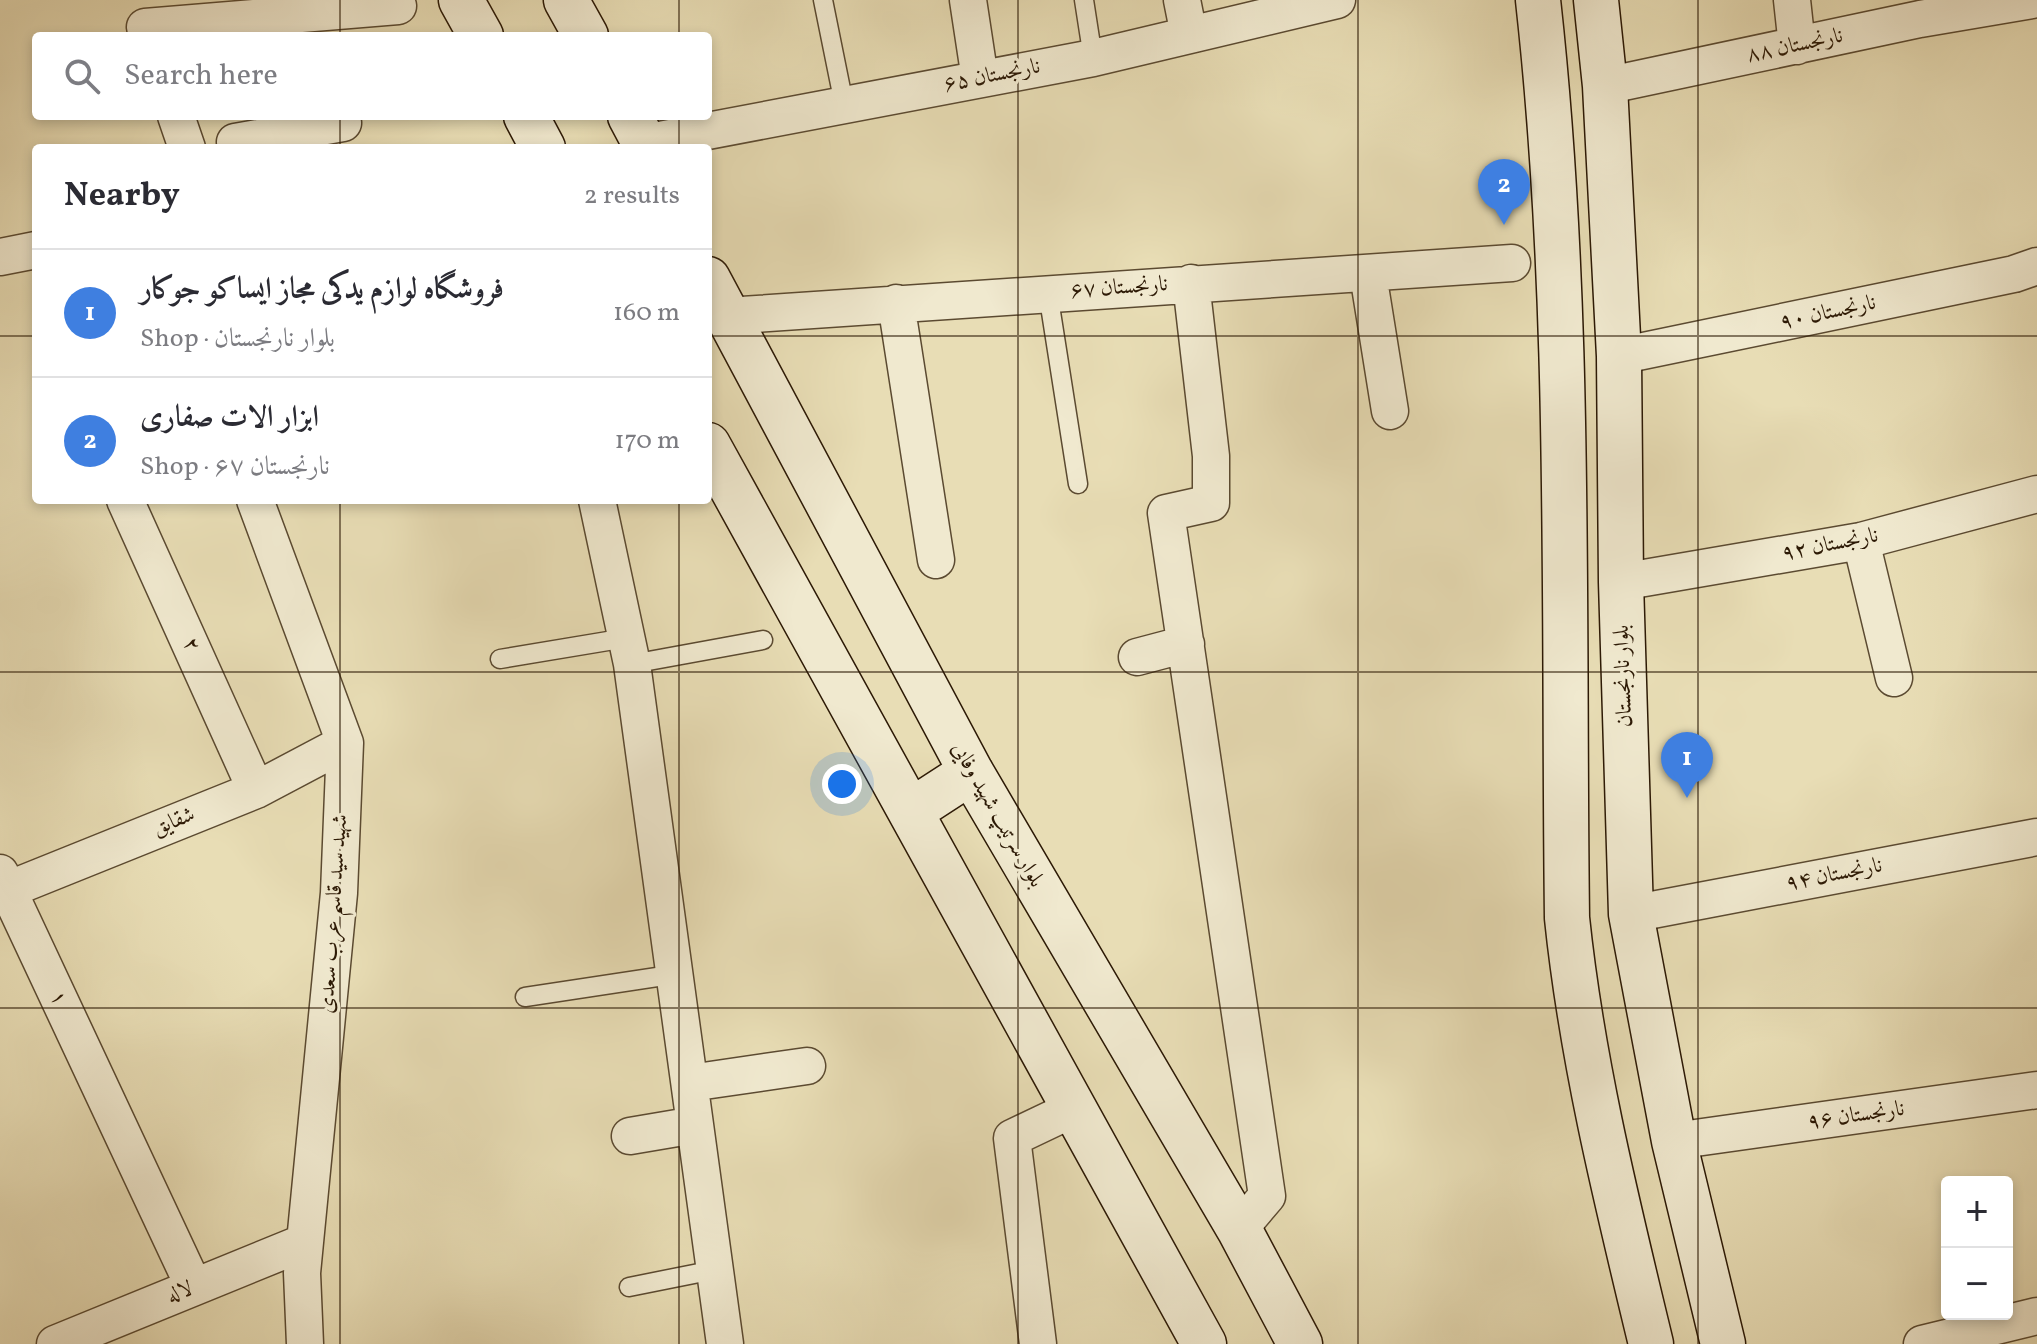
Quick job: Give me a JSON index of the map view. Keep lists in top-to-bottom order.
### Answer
{
  "streets": {
    "main road": ["بلوار نارنجستان", "بلوار سرتیپ شهید وفایی"],
    "street": [
      "نارنجستان ۸۸",
      "نارنجستان ۶۵",
      "نارنجستان ۶۷",
      "نارنجستان ۹۰",
      "نارنجستان ۹۲",
      "۲",
      "شقایق",
      "نارنجستان ۹۴",
      "شهید سید قاسم عرب سعدی",
      "۱",
      "نارنجستان ۹۶",
      "لاله"
    ]
  },
  "crossings": [
    ["نارنجستان ۸۸", "بلوار نارنجستان"],
    ["نارنجستان ۶۷", "بلوار سرتیپ شهید وفایی"],
    ["نارنجستان ۹۰", "بلوار نارنجستان"],
    ["نارنجستان ۹۲", "بلوار نارنجستان"],
    ["۲", "شقایق"],
    ["بلوار نارنجستان", "نارنجستان ۹۴"],
    ["بلوار نارنجستان", "نارنجستان ۹۶"],
    ["شقایق", "شهید سید قاسم عرب سعدی"],
    ["شقایق", "۱"],
    ["شهید سید قاسم عرب سعدی", "لاله"],
    ["۱", "لاله"]
  ],
  "page": {
    "search": "Search here",
    "heading": ["Nearby", "2 results"],
    "pins": ["2", "1"],
    "list": [
      {
        "mark": "1",
        "name": "فروشگاه لوازم یدکی مجاز ایساکو جوکار",
        "note": "Shop · بلوار نارنجستان",
        "value": "160 m"
      },
      {
        "mark": "2",
        "name": "ابزار الات صفاری",
        "note": "Shop · نارنجستان ۶۷",
        "value": "170 m"
      }
    ],
    "map_buttons": ["+", "−"]
  }
}
